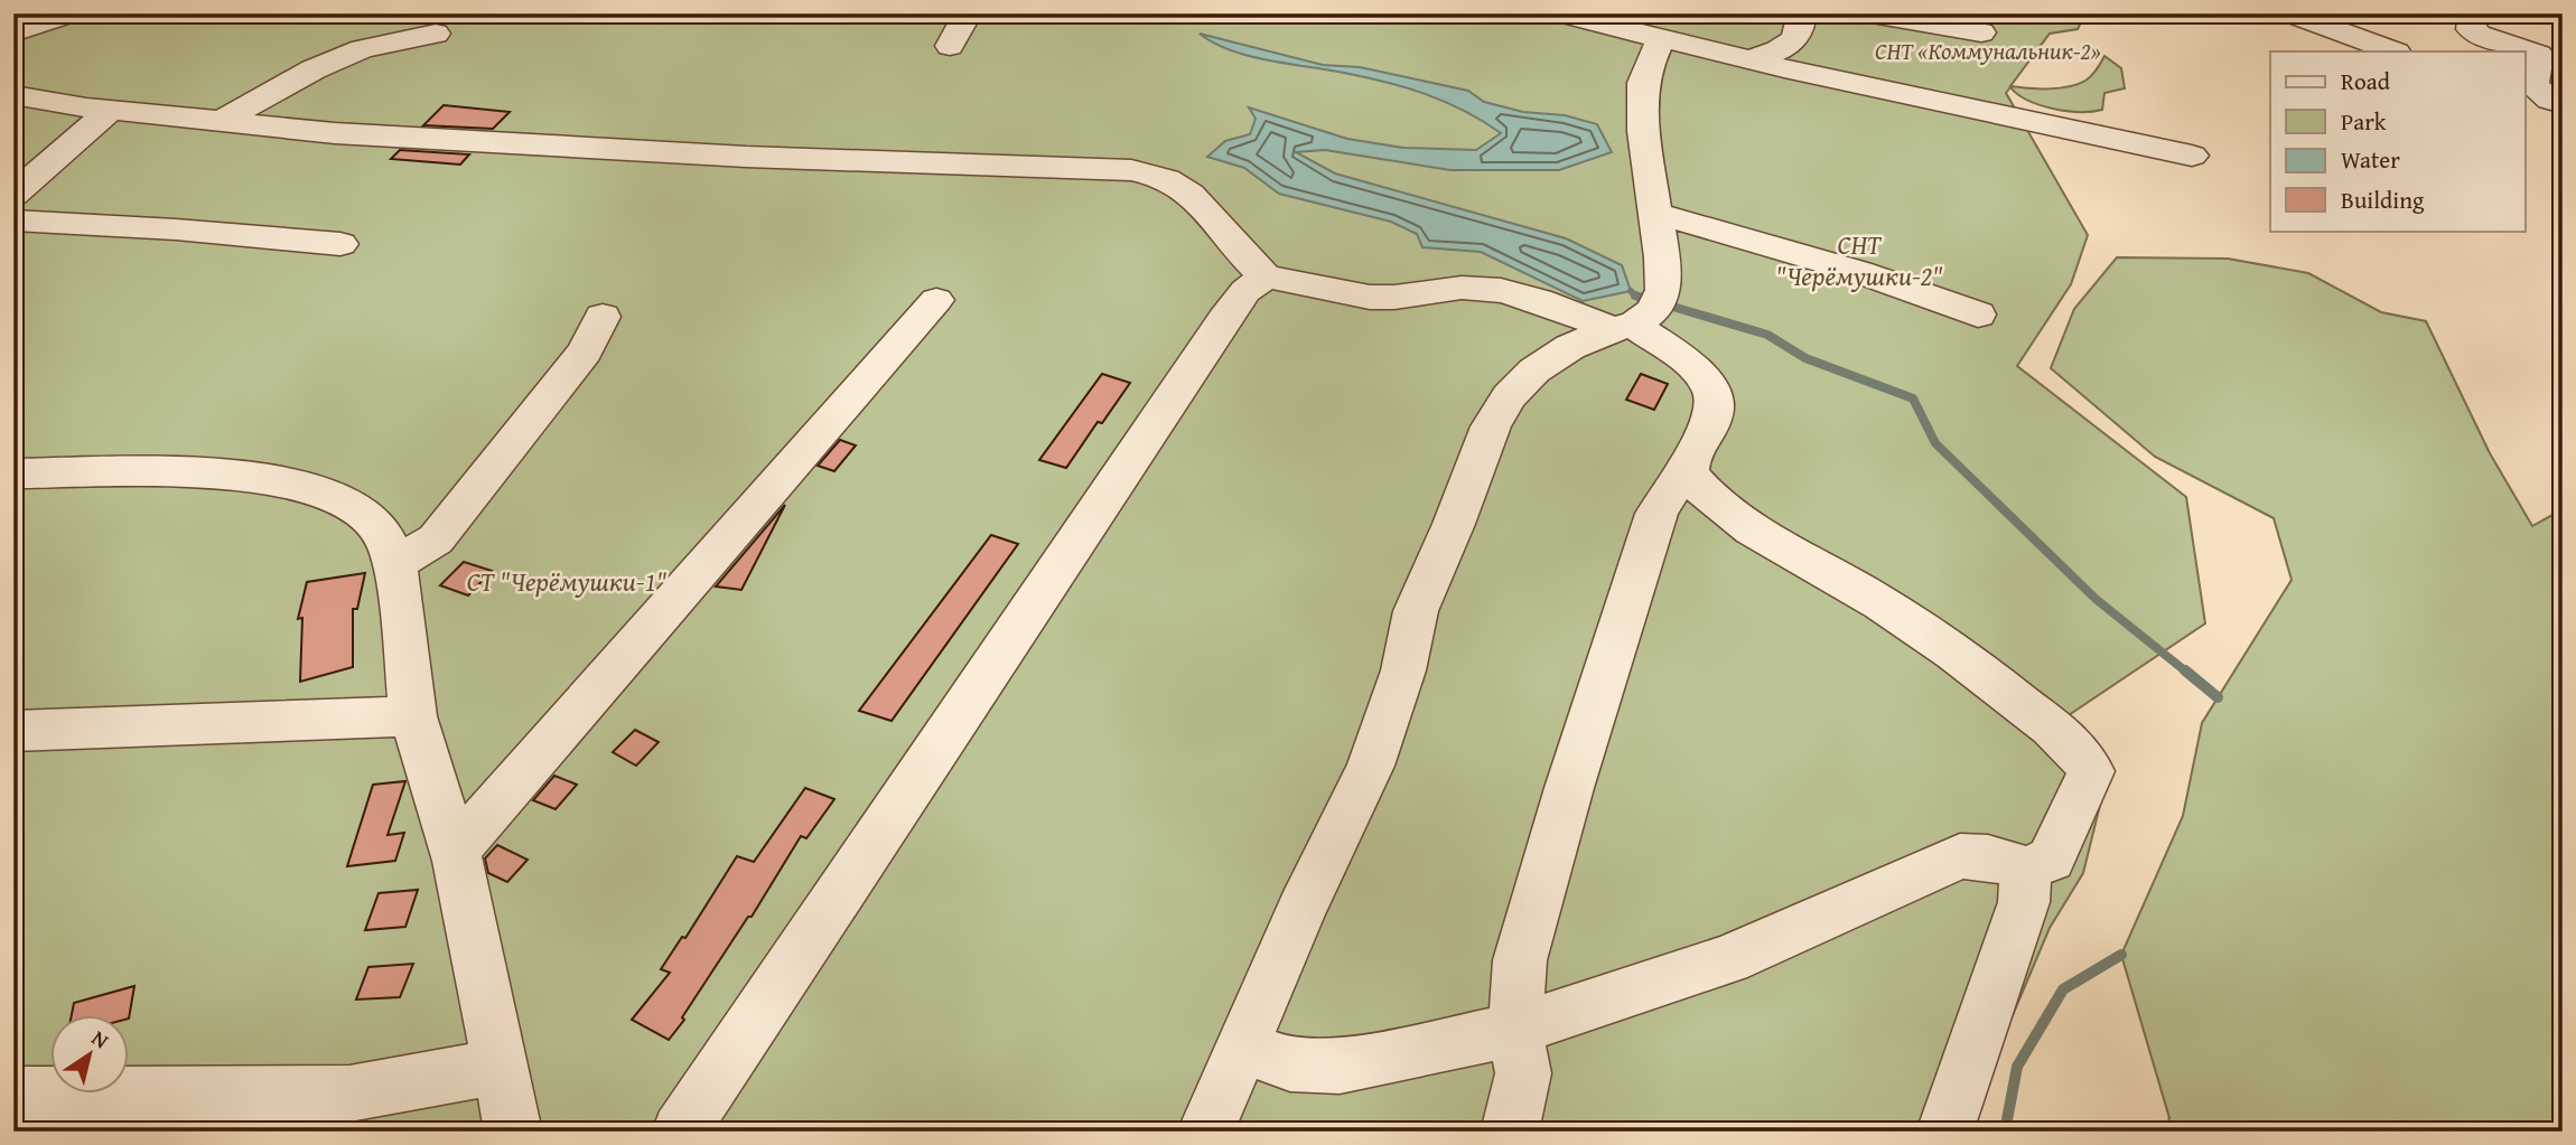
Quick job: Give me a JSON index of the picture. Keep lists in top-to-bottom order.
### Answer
{
  "parks": ["СНТ «Коммунальник-2»", "СНТ \"Черёмушки-2\"", "СТ \"Черёмушки-1\""],
  "legend": [
    "Road",
    "Park",
    "Water",
    "Building"
  ],
  "north": "top right"
}
